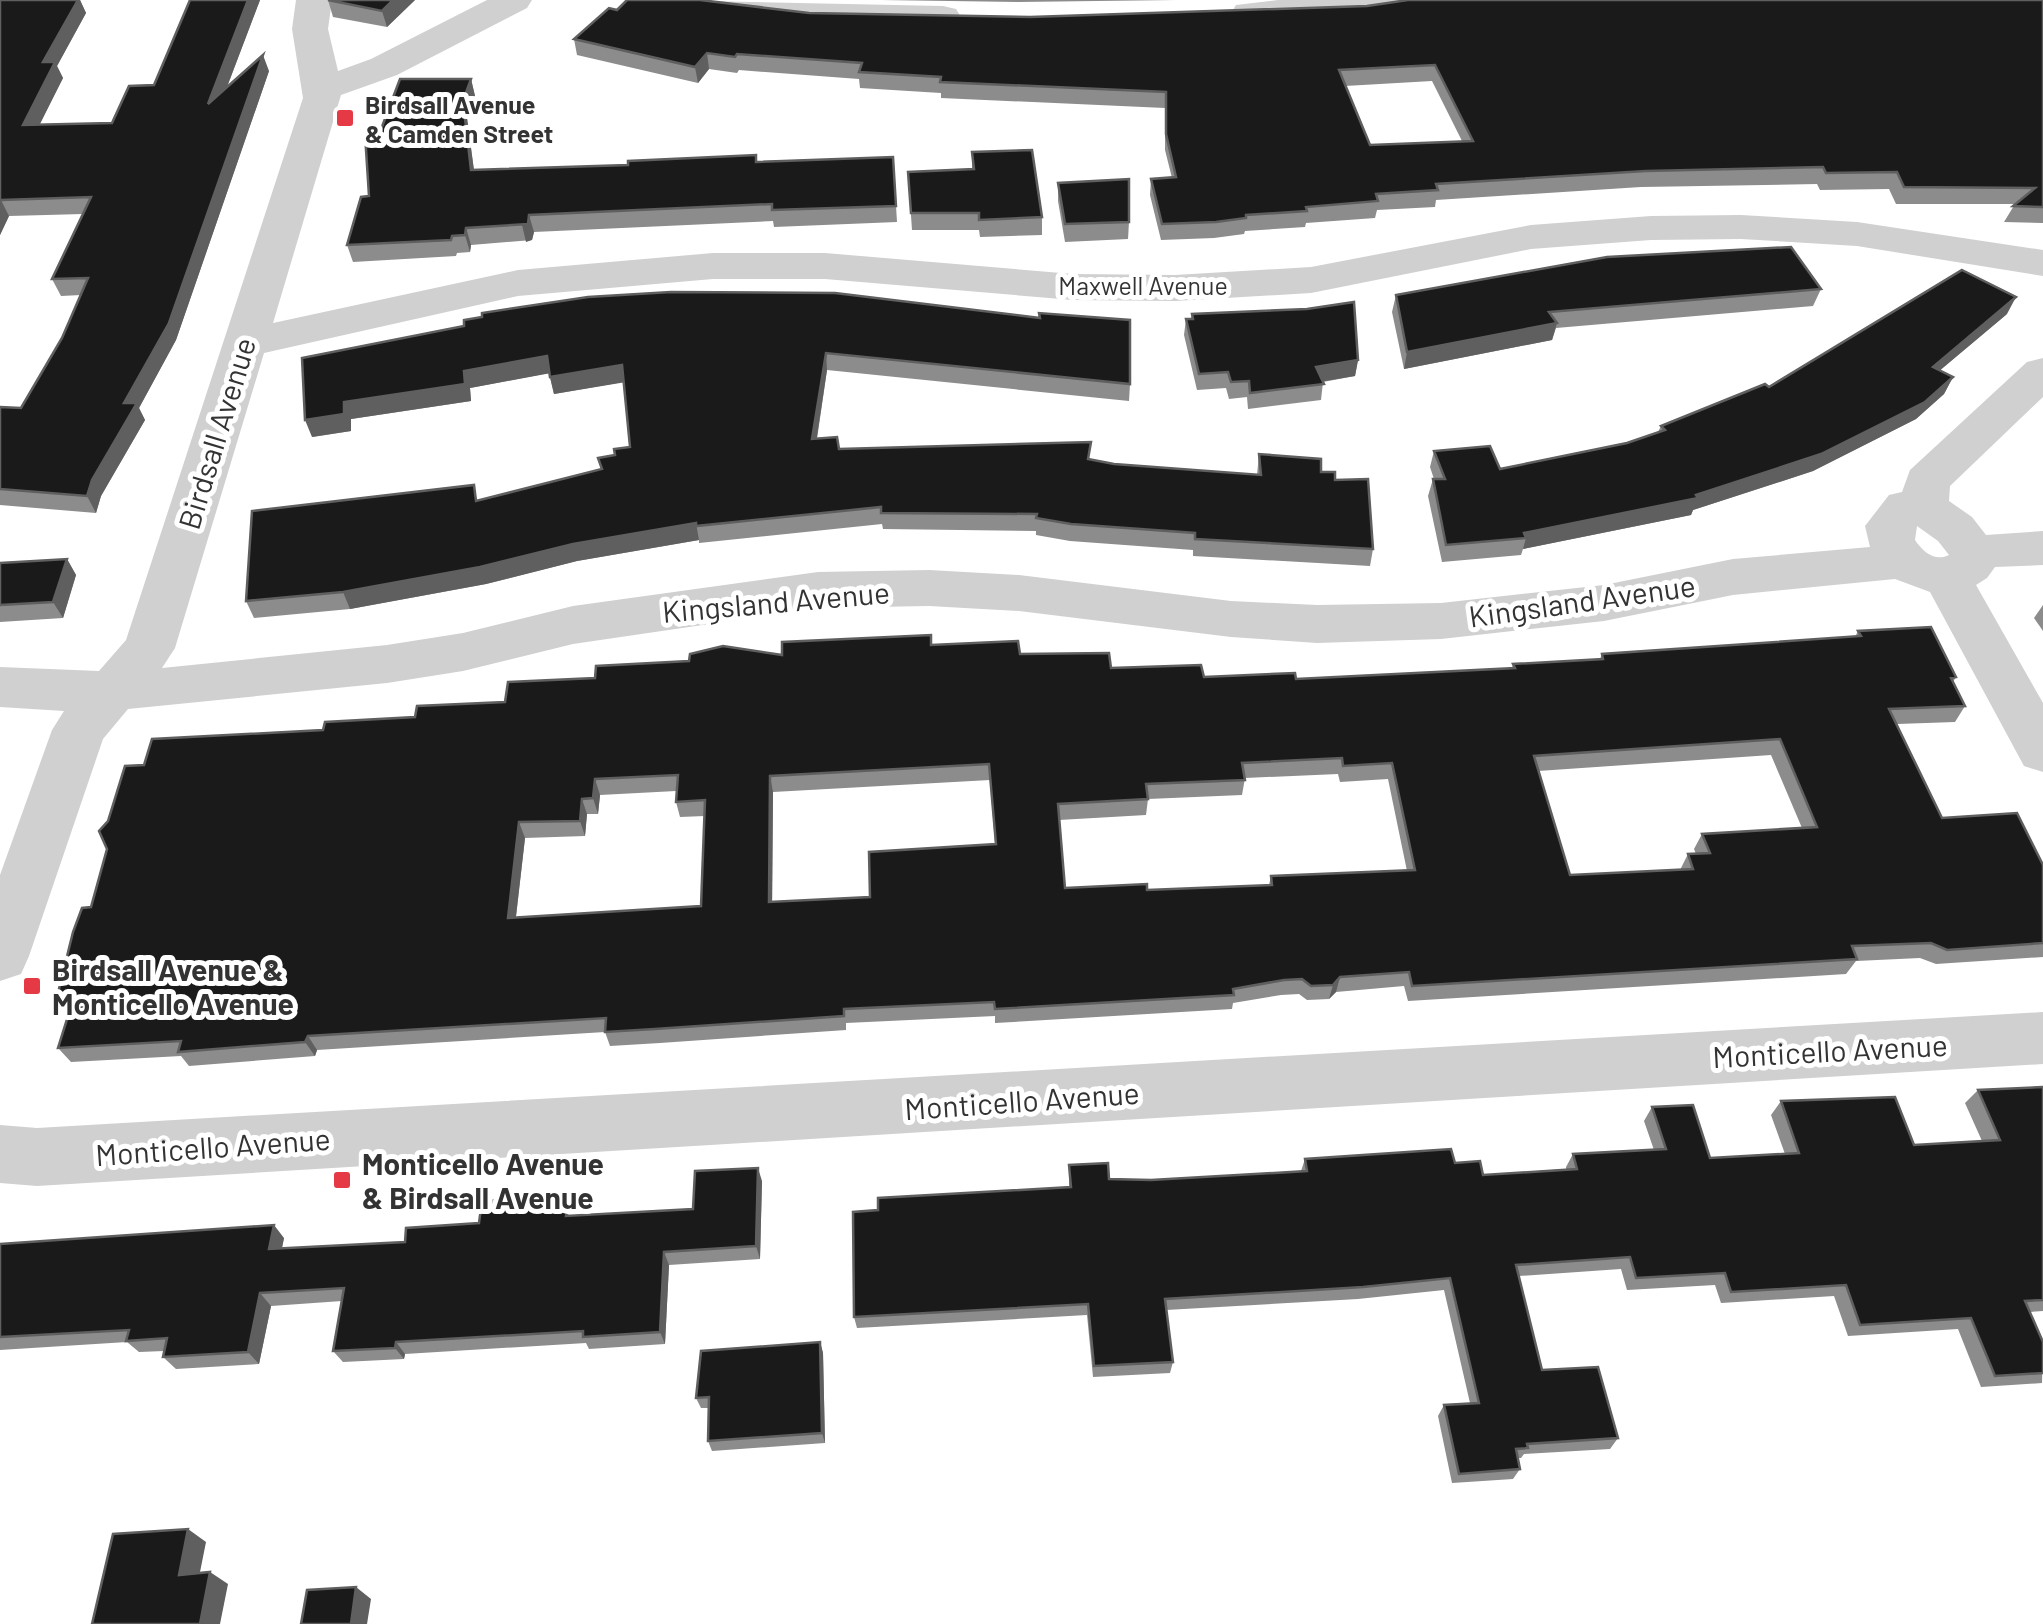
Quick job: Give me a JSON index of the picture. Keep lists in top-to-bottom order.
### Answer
{
  "streets": {
    "street": [
      "Maxwell Avenue",
      "Birdsall Avenue",
      "Kingsland Avenue",
      "Monticello Avenue"
    ]
  },
  "crossings": [
    ["Maxwell Avenue", "Birdsall Avenue"],
    ["Birdsall Avenue", "Kingsland Avenue"]
  ],
  "places": {
    "transit": ["Birdsall Avenue & Camden Street", "Birdsall Avenue & Monticello Avenue", "Monticello Avenue & Birdsall Avenue"]
  }
}
